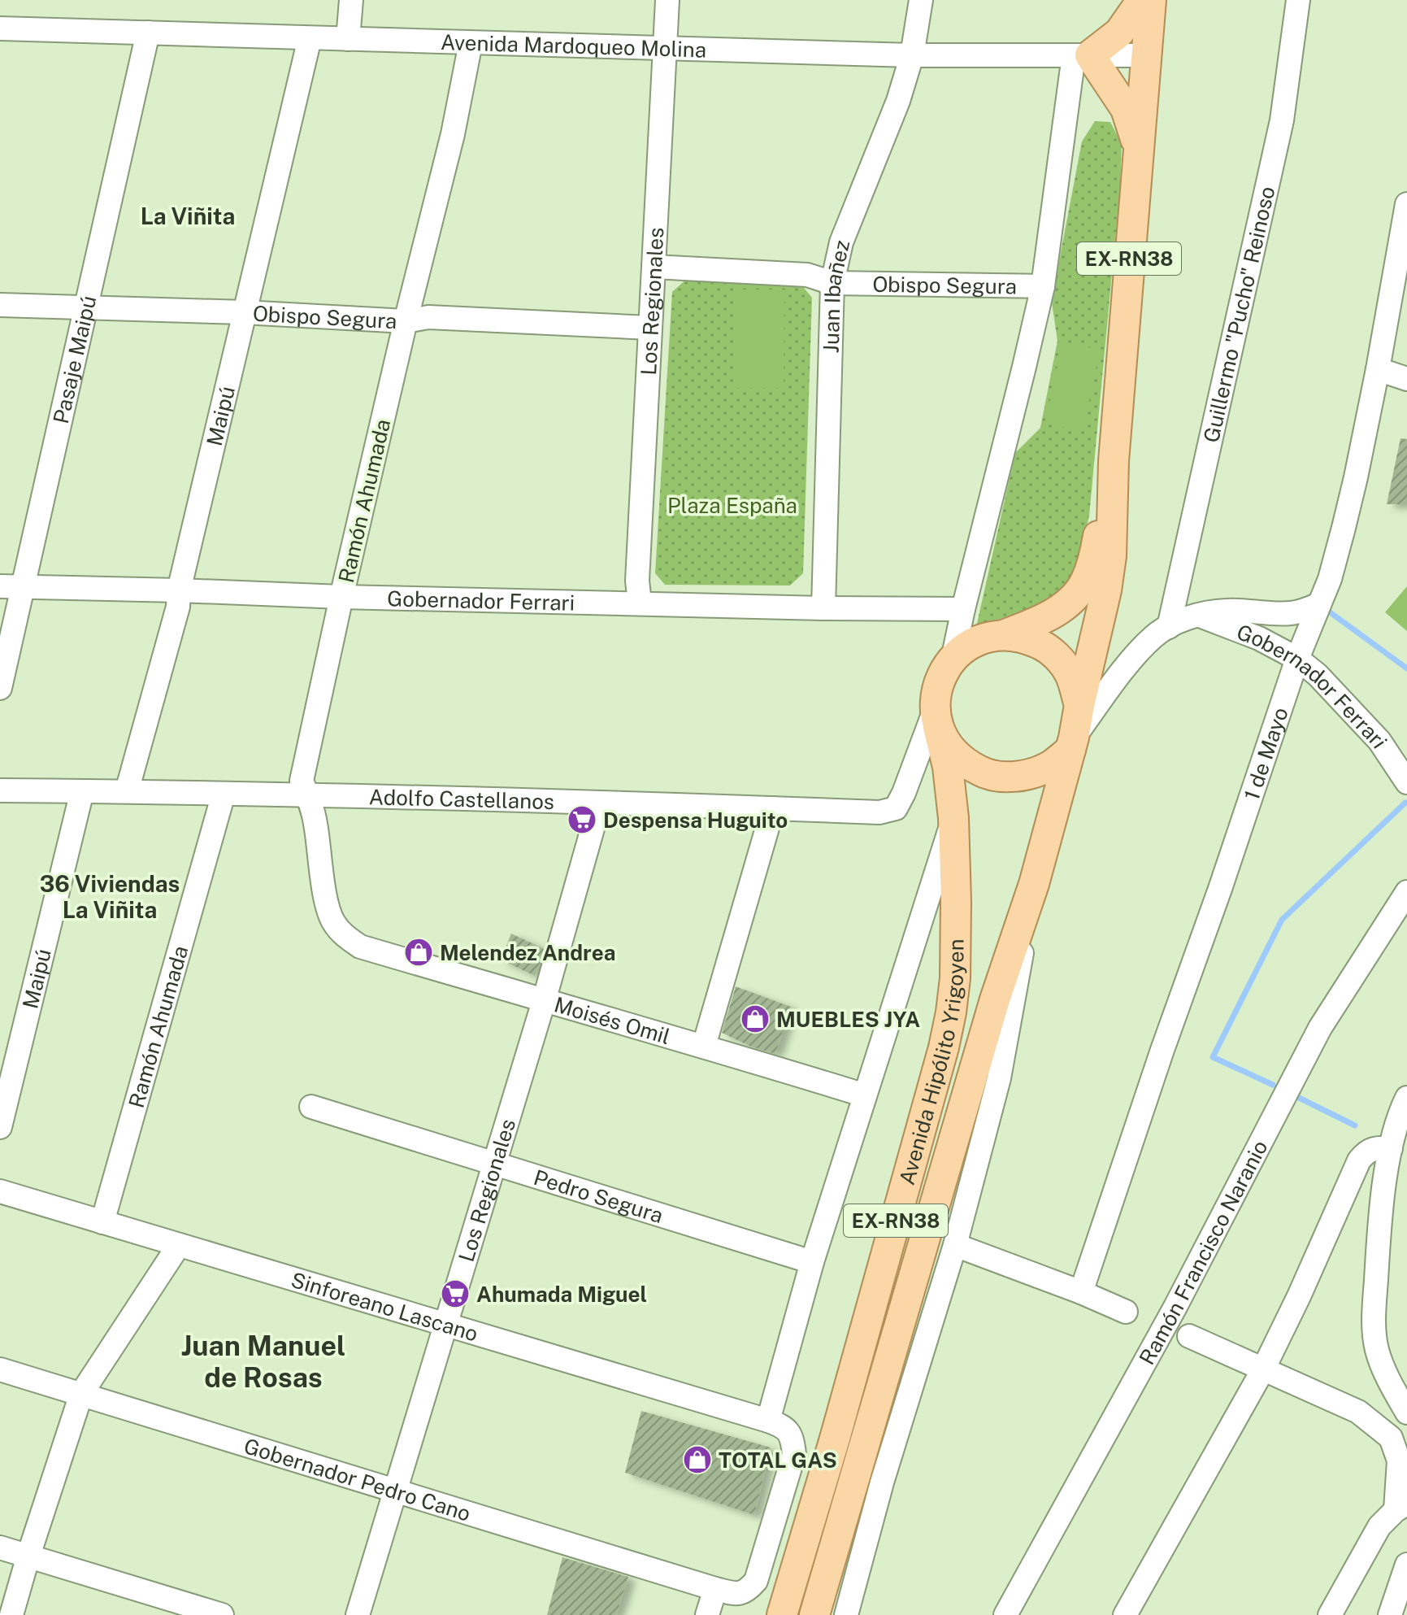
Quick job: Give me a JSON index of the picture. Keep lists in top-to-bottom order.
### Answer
{
  "streets": {
    "main road": ["EX-RN38", "Avenida Hipólito Yrigoyen"],
    "street": [
      "Avenida Mardoqueo Molina",
      "Obispo Segura",
      "Juan Ibañez",
      "Los Regionales",
      "Guillermo \"Pucho\" Reinoso",
      "Pasaje Maipú",
      "Maipú",
      "Ramón Ahumada",
      "Gobernador Ferrari",
      "1 de Mayo",
      "Adolfo Castellanos",
      "Moisés Omil",
      "Pedro Segura",
      "Ramón Francisco Naranio",
      "Sinforeano Lascano",
      "Gobernador Pedro Cano"
    ]
  },
  "crossings": [
    ["Avenida Mardoqueo Molina", "EX-RN38"],
    ["Avenida Mardoqueo Molina", "Juan Ibañez"],
    ["Avenida Mardoqueo Molina", "Los Regionales"],
    ["Avenida Mardoqueo Molina", "Pasaje Maipú"],
    ["Avenida Mardoqueo Molina", "Maipú"],
    ["Avenida Mardoqueo Molina", "Ramón Ahumada"],
    ["EX-RN38", "Gobernador Ferrari"],
    ["EX-RN38", "Adolfo Castellanos"],
    ["EX-RN38", "Avenida Hipólito Yrigoyen"],
    ["Obispo Segura", "Juan Ibañez"],
    ["Obispo Segura", "Los Regionales"],
    ["Obispo Segura", "Pasaje Maipú"],
    ["Obispo Segura", "Maipú"],
    ["Obispo Segura", "Ramón Ahumada"],
    ["Juan Ibañez", "Gobernador Ferrari"],
    ["Los Regionales", "Gobernador Ferrari"],
    ["Los Regionales", "Adolfo Castellanos"],
    ["Los Regionales", "Moisés Omil"],
    ["Los Regionales", "Pedro Segura"],
    ["Los Regionales", "Sinforeano Lascano"],
    ["Los Regionales", "Gobernador Pedro Cano"],
    ["Guillermo \"Pucho\" Reinoso", "Gobernador Ferrari"],
    ["Pasaje Maipú", "Gobernador Ferrari"],
    ["Maipú", "Gobernador Ferrari"],
    ["Maipú", "Adolfo Castellanos"],
    ["Ramón Ahumada", "Gobernador Ferrari"],
    ["Ramón Ahumada", "Adolfo Castellanos"],
    ["Ramón Ahumada", "Moisés Omil"],
    ["Ramón Ahumada", "Sinforeano Lascano"],
    ["Gobernador Ferrari", "1 de Mayo"],
    ["Gobernador Ferrari", "Adolfo Castellanos"],
    ["Gobernador Ferrari", "Avenida Hipólito Yrigoyen"],
    ["Adolfo Castellanos", "Avenida Hipólito Yrigoyen"],
    ["Sinforeano Lascano", "Gobernador Pedro Cano"]
  ],
  "districts": ["La Viñita", "36 Viviendas La Viñita", "Juan Manuel de Rosas"],
  "parks": ["Plaza España"],
  "places": {
    "supermarket": ["Despensa Huguito", "Ahumada Miguel"],
    "shop": ["Melendez Andrea", "MUEBLES JYA", "TOTAL GAS"]
  }
}
